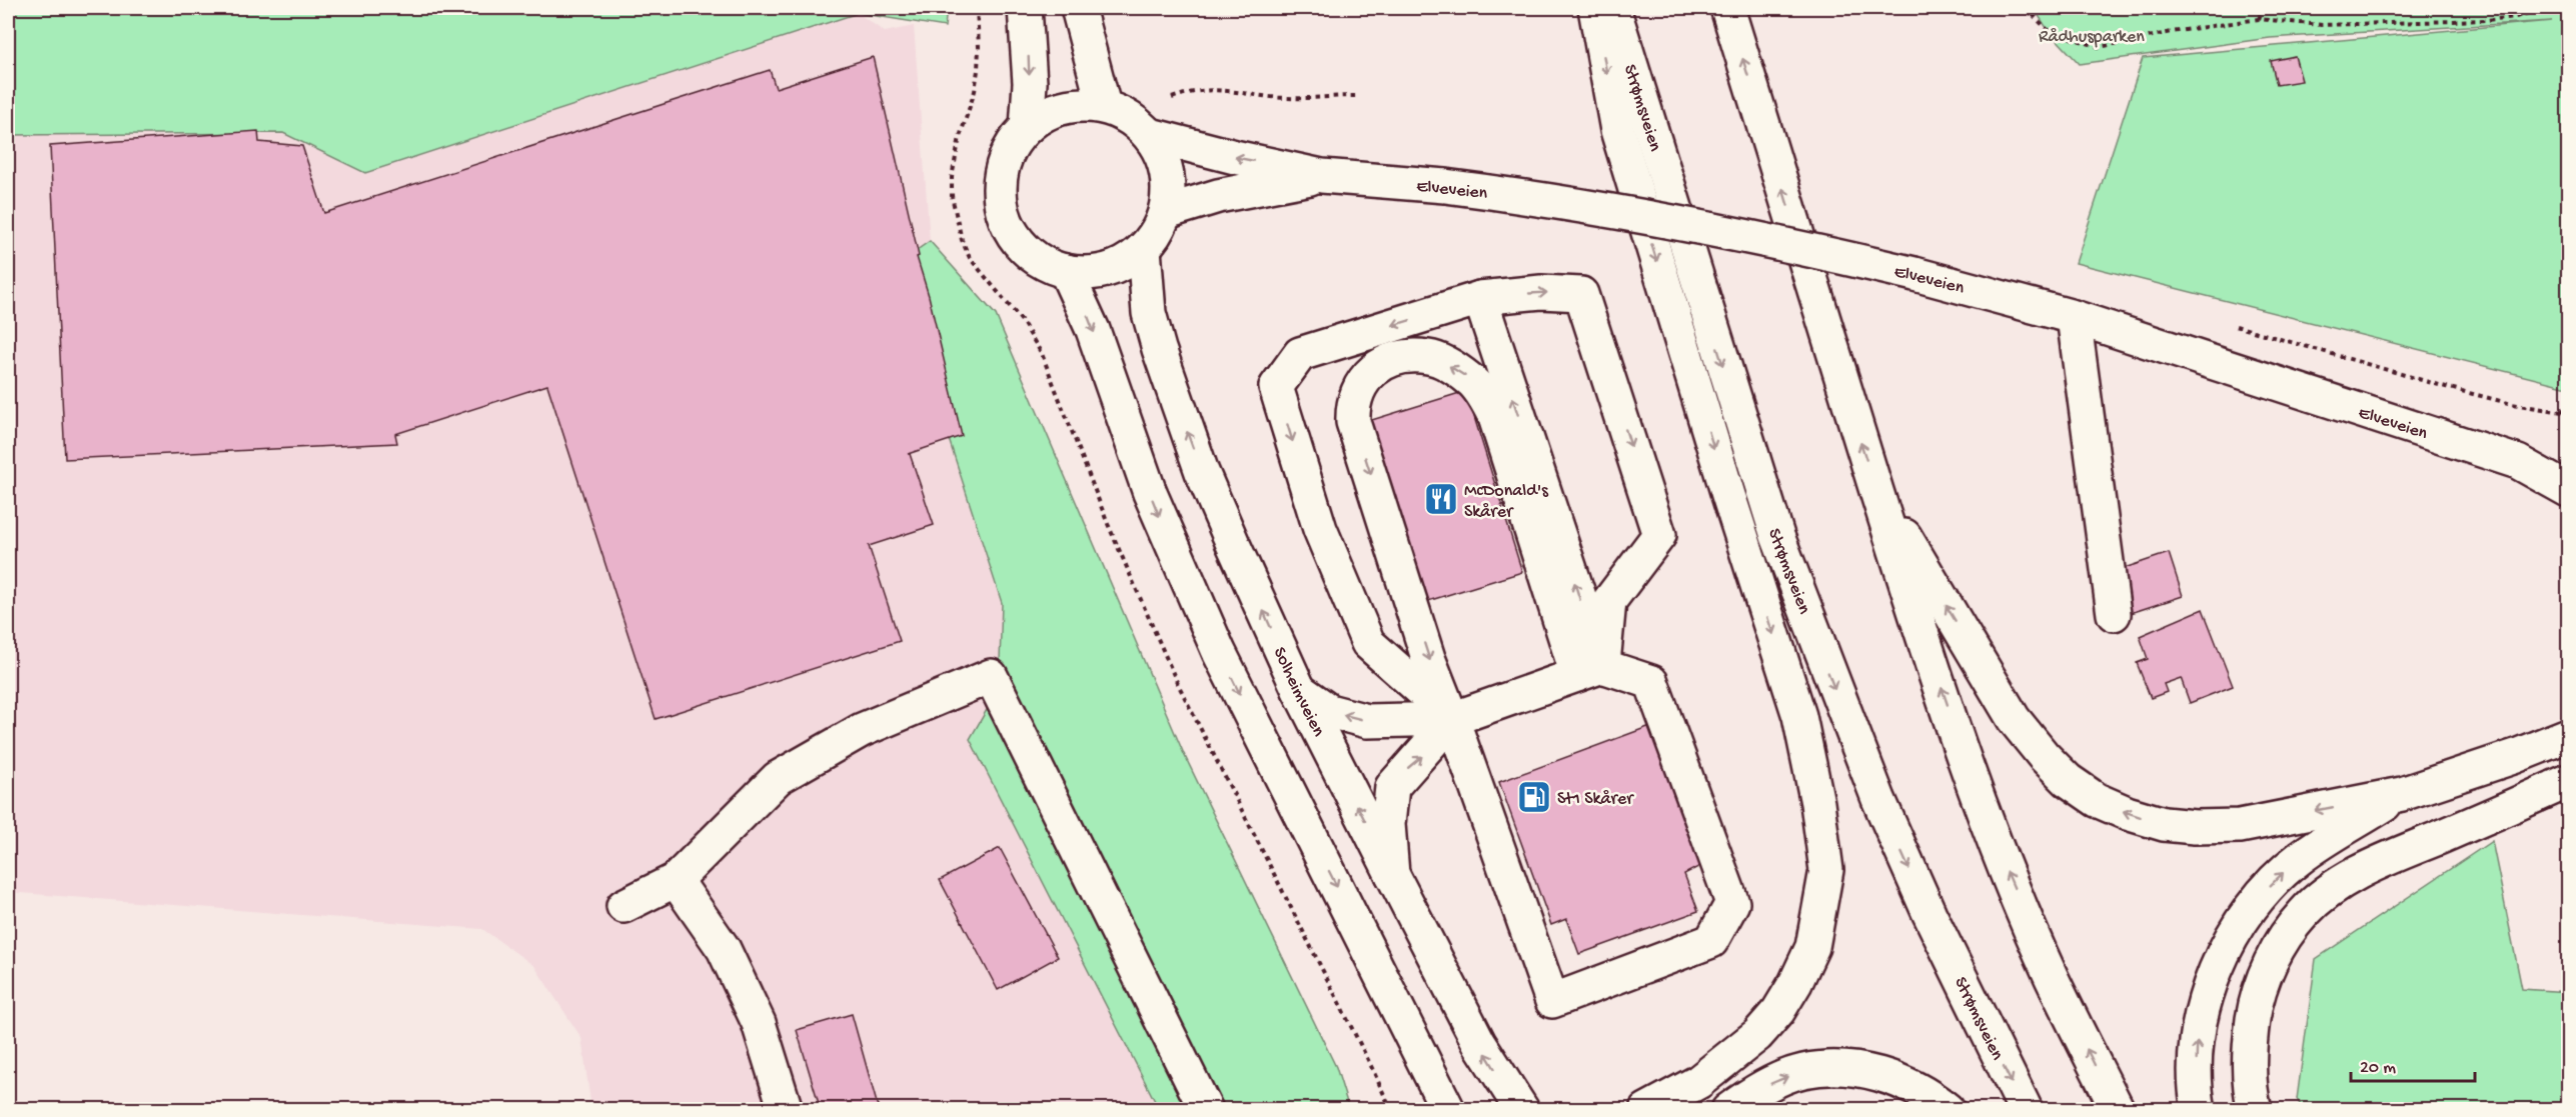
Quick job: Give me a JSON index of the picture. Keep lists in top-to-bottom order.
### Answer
{
  "streets": {
    "main road": ["Strømsveien", "Elveveien", "Solheimveien"]
  },
  "crossings": [
    ["Elveveien", "Solheimveien"]
  ],
  "parks": ["Rådhusparken"],
  "places": {
    "restaurant": ["McDonald's Skårer"],
    "fuel station": ["St1 Skårer"]
  },
  "scale_bar": "20 m"
}
